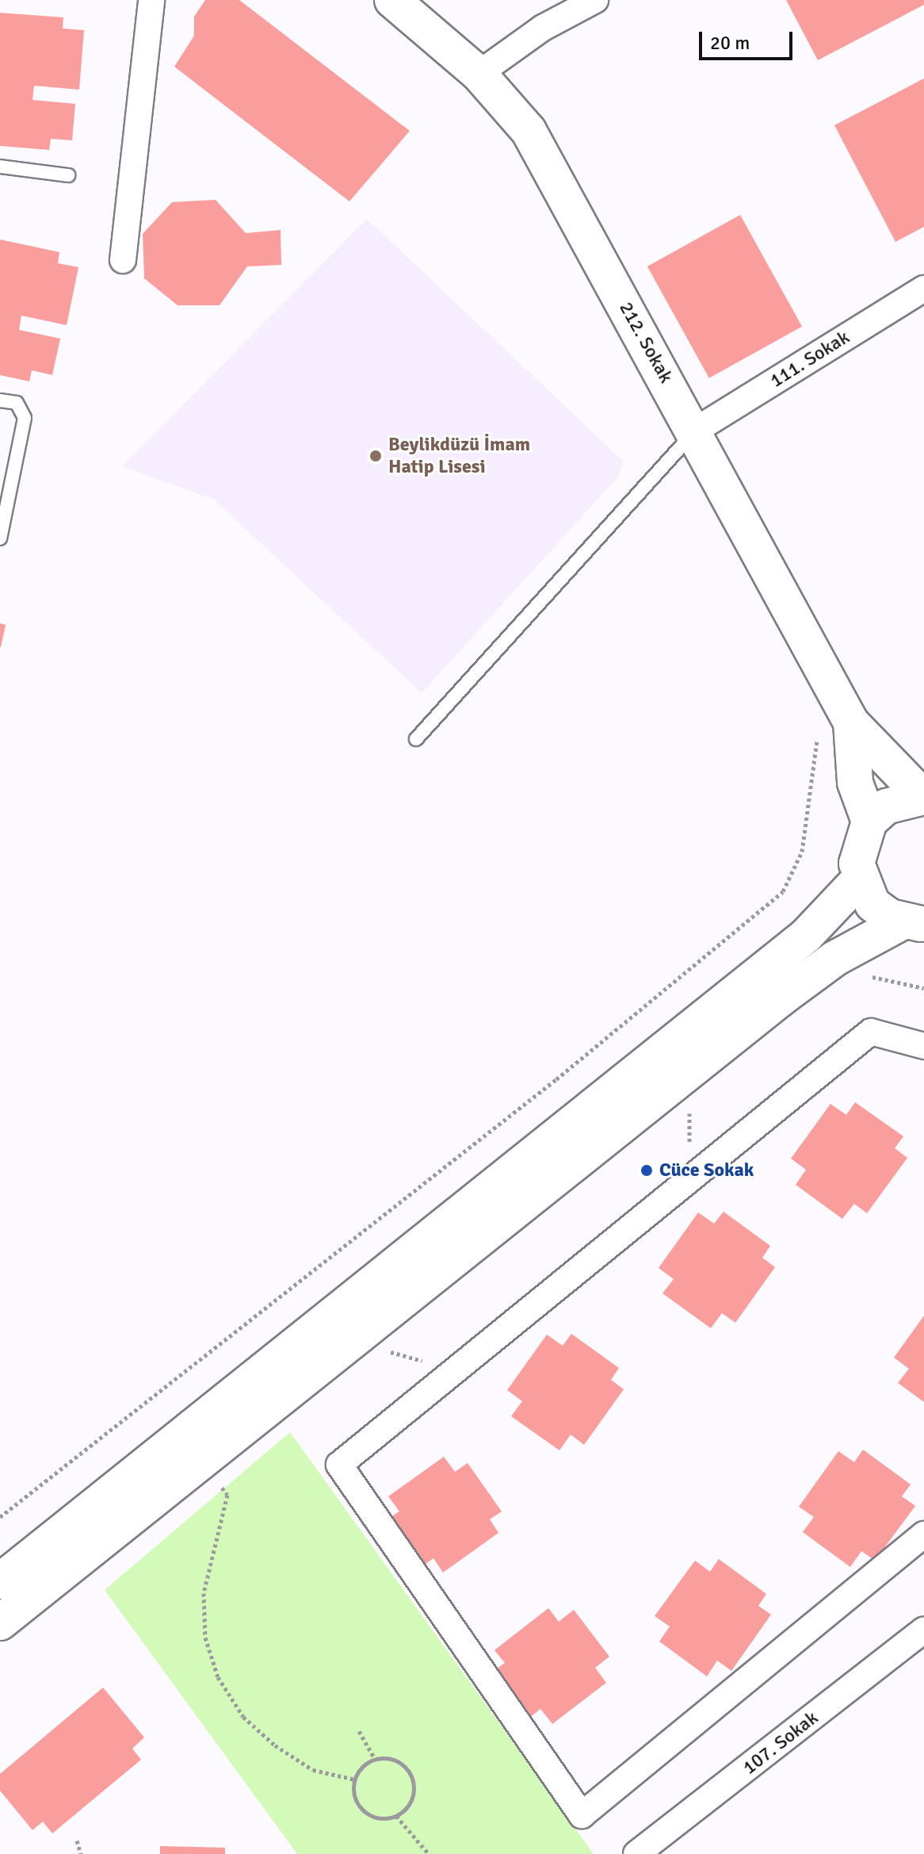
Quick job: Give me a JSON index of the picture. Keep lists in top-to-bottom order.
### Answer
{
  "streets": {
    "street": ["212. Sokak", "111. Sokak", "107. Sokak"]
  },
  "crossings": [
    ["212. Sokak", "111. Sokak"]
  ],
  "places": ["Beylikdüzü İmam Hatip Lisesi", "Cüce Sokak"],
  "scale_bar": "20 m"
}
